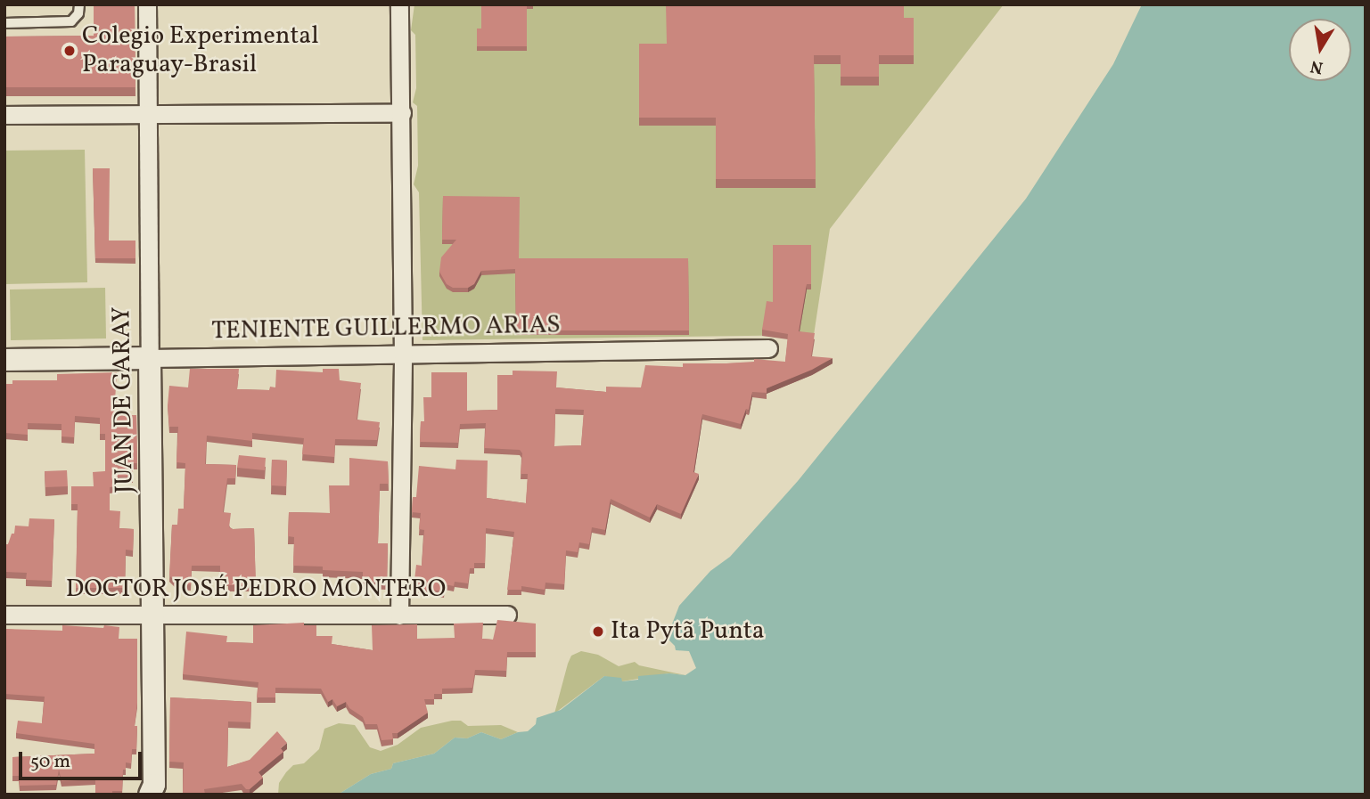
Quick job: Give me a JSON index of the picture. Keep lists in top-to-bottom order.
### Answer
{
  "streets": {
    "street": ["TENIENTE GUILLERMO ARIAS", "JUAN DE GARAY", "DOCTOR JOSÉ PEDRO MONTERO"]
  },
  "crossings": [
    ["TENIENTE GUILLERMO ARIAS", "JUAN DE GARAY"],
    ["JUAN DE GARAY", "DOCTOR JOSÉ PEDRO MONTERO"]
  ],
  "places": ["Colegio Experimental Paraguay-Brasil", "Ita Pytã Punta"],
  "scale_bar": "50 m",
  "north": "bottom"
}
